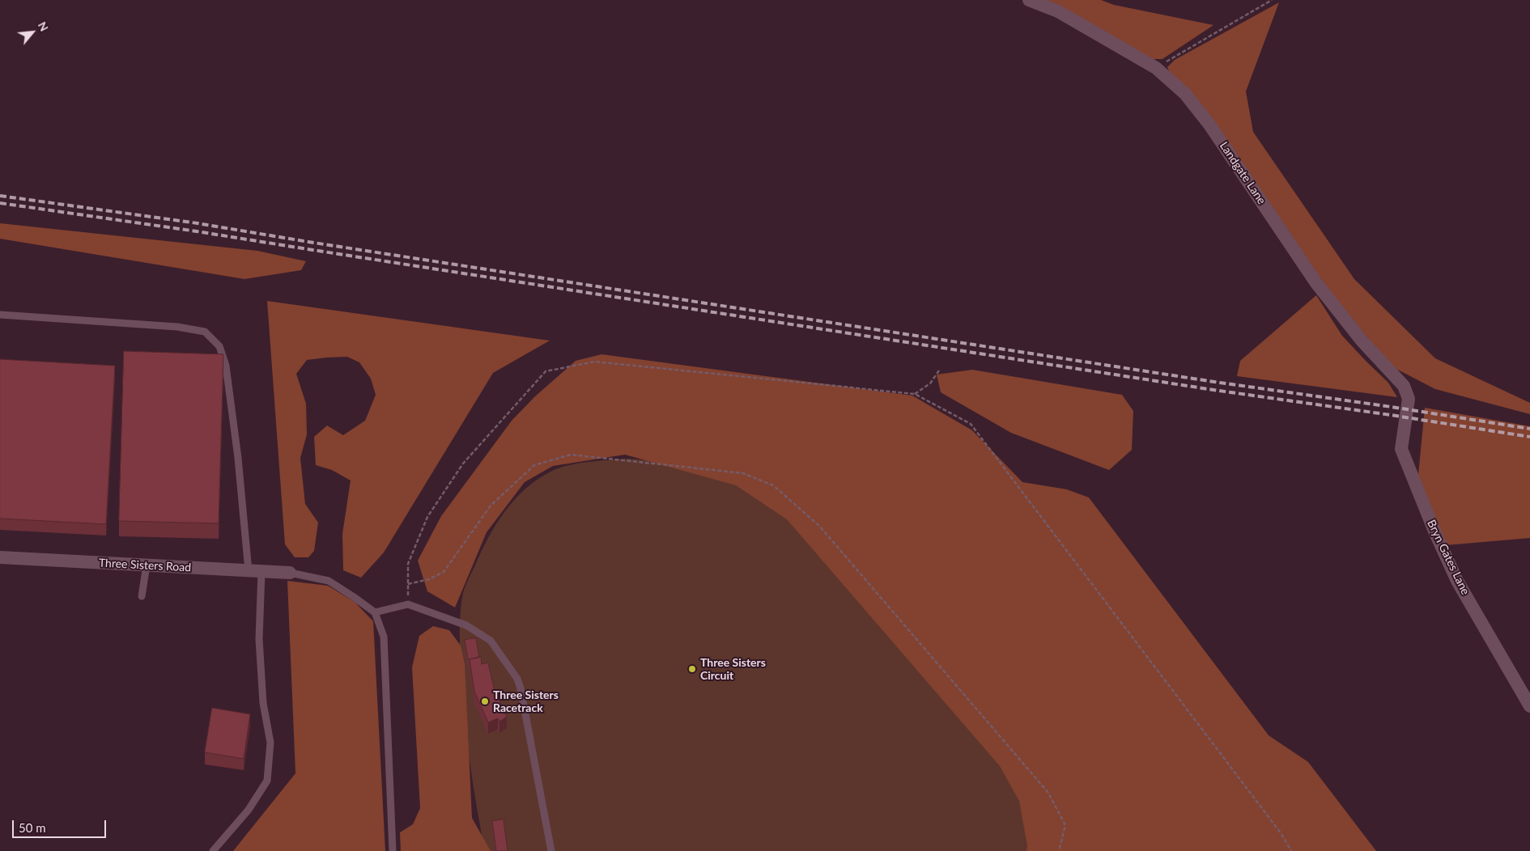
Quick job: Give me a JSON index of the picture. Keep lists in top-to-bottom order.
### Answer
{
  "streets": {
    "street": ["Landgate Lane", "Bryn Gates Lane", "Three Sisters Road"]
  },
  "crossings": [
    ["Landgate Lane", "Bryn Gates Lane"]
  ],
  "places": ["Three Sisters Circuit", "Three Sisters Racetrack"],
  "scale_bar": "50 m",
  "north": "top right"
}
